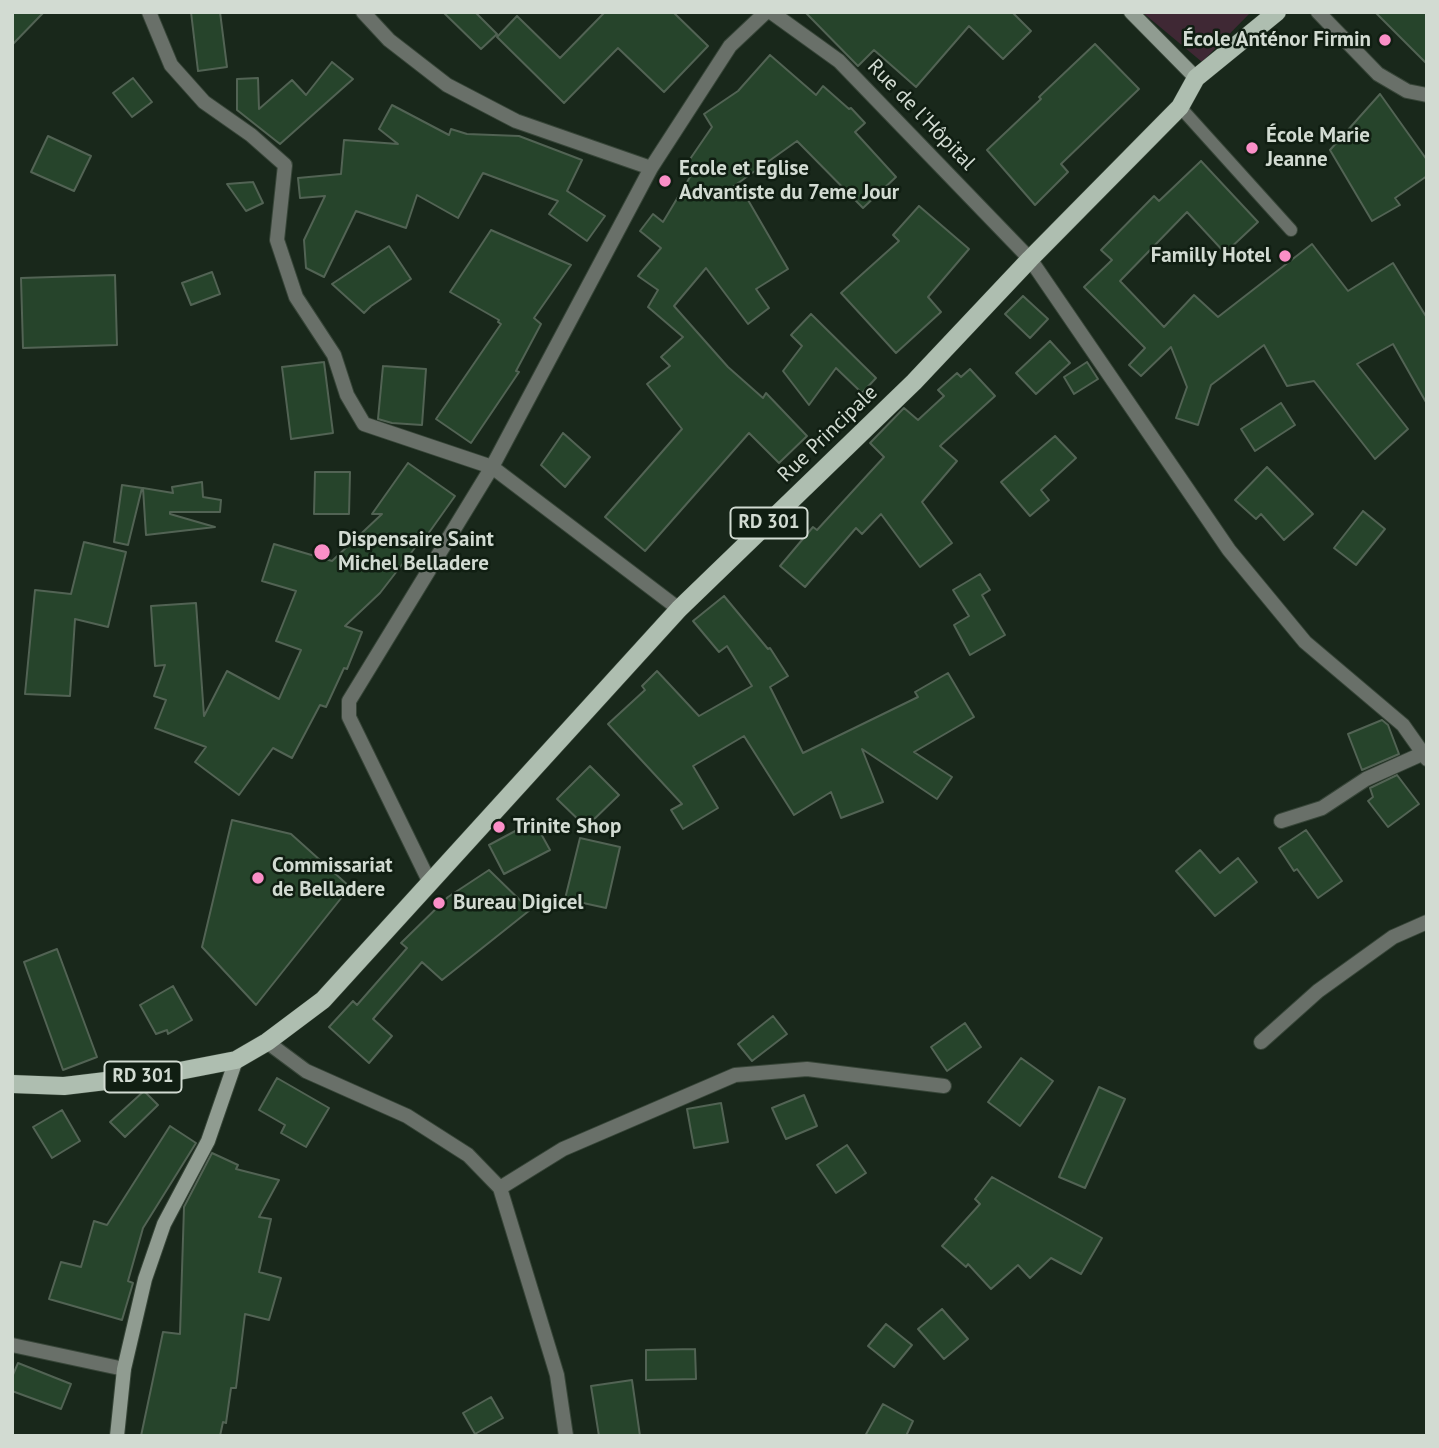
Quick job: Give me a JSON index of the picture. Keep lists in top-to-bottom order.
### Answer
{
  "streets": {
    "main road": ["Rue Principale", "RD 301"],
    "street": ["Rue de l'Hôpital"]
  },
  "crossings": [
    ["Rue de l'Hôpital", "Rue Principale"],
    ["Rue Principale", "RD 301"]
  ],
  "places": [
    "École Anténor Firmin",
    "École Marie Jeanne",
    "Ecole et Eglise Advantiste du 7eme Jour",
    "Familly Hotel",
    "Dispensaire Saint Michel Belladere",
    "Trinite Shop",
    "Commissariat de Belladere",
    "Bureau Digicel"
  ]
}
